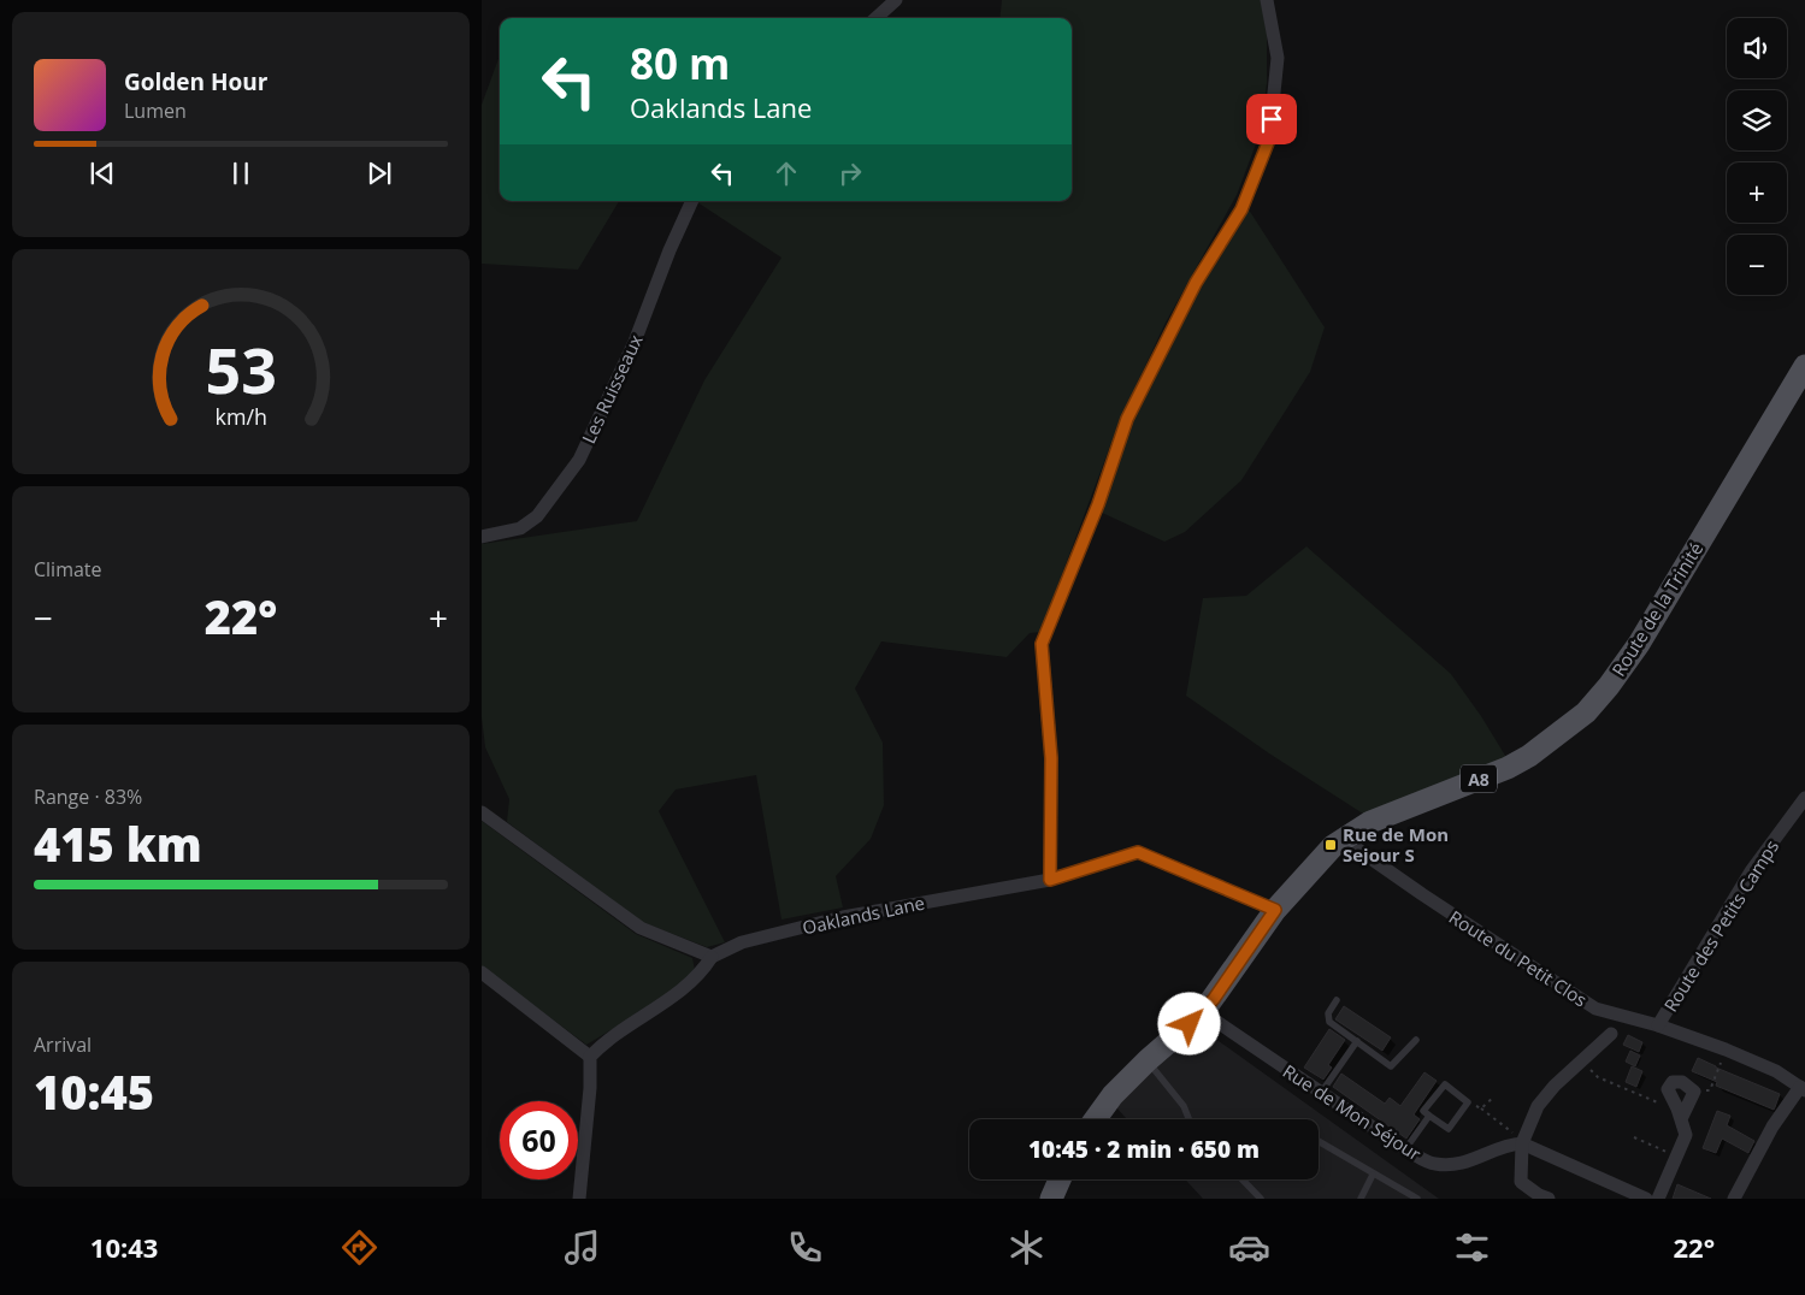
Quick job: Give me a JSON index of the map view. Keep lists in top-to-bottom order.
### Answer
{
  "streets": {
    "main road": ["Route de la Trinité", "A8"],
    "street": [
      "Les Ruisseaux",
      "Oaklands Lane",
      "Route des Petits Camps",
      "Route du Petit Clos",
      "Rue de Mon Séjour"
    ]
  },
  "crossings": [
    ["Route de la Trinité", "Oaklands Lane"],
    ["Route de la Trinité", "Route du Petit Clos"],
    ["Route de la Trinité", "Rue de Mon Séjour"],
    ["Route des Petits Camps", "Route du Petit Clos"]
  ],
  "places": {
    "transit": ["Rue de Mon Sejour S"]
  },
  "page": {
    "map_buttons": ["+", "−"],
    "turn": ["80 m", "Oaklands Lane"],
    "song": ["Golden Hour", "Lumen"],
    "tile": [
      "Climate",
      ["Range · 83%", "415 km"],
      ["Arrival", "10:45"]
    ],
    "heat": ["−", "22°", "+"],
    "limit": "60",
    "trip": "10:45 · 2 min · 650 m",
    "tabs": ["10:43", "22°"],
    "gauge": ["53", "km/h"]
  }
}
